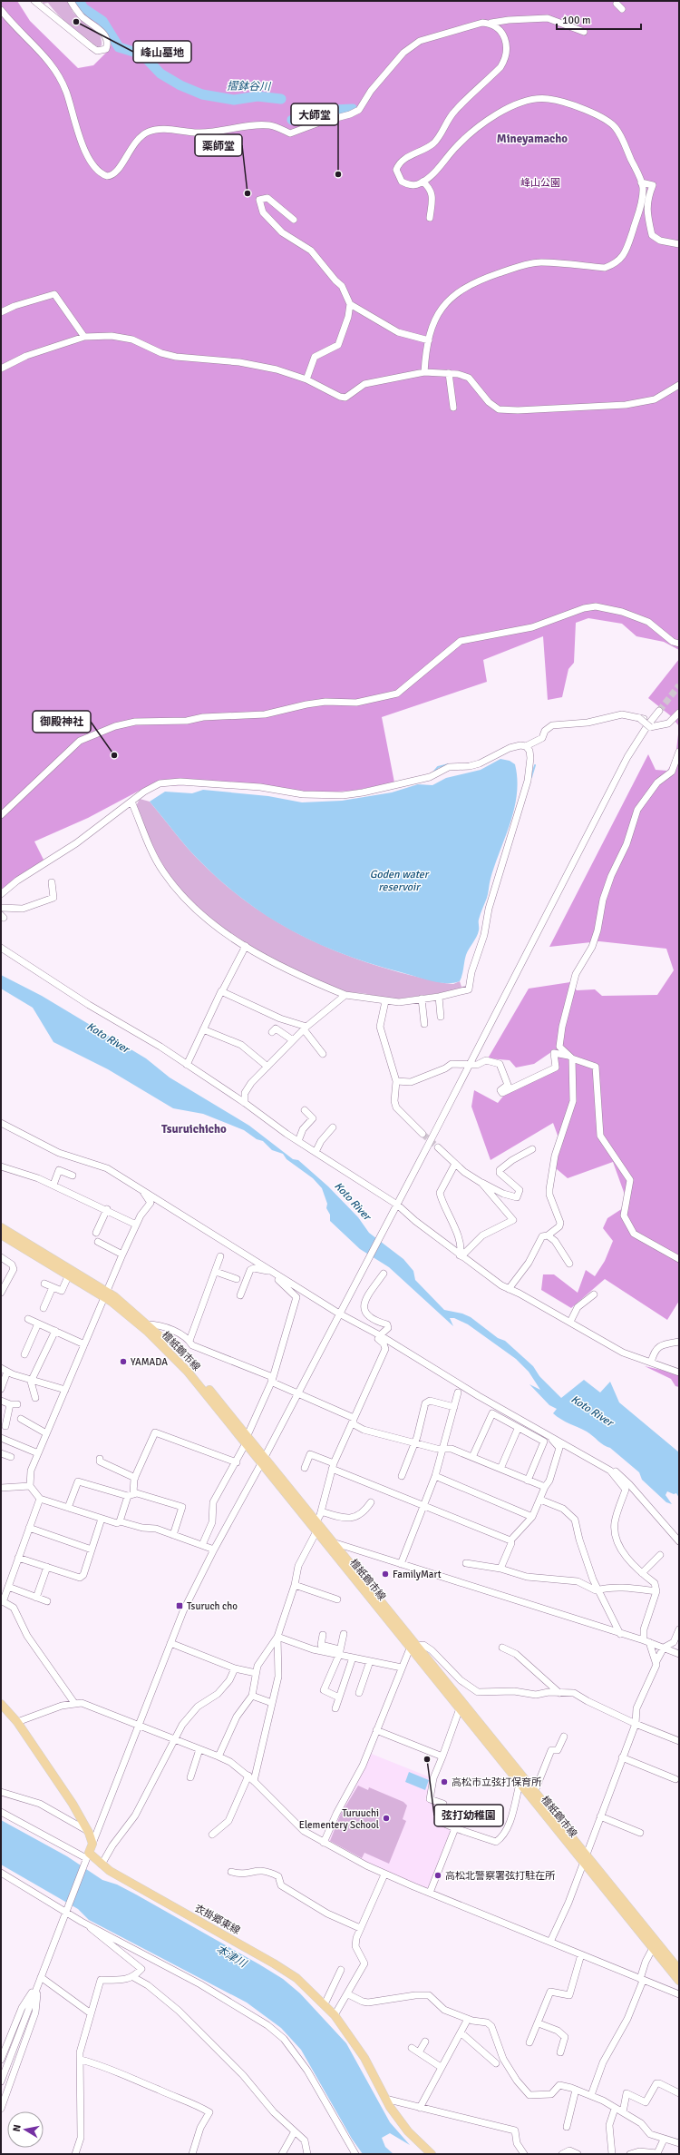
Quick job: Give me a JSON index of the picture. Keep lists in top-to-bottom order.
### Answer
{
  "streets": {
    "main road": ["檀紙鶴市線", "衣掛郷東線"]
  },
  "districts": ["Mineyamacho", "Tsuruichicho"],
  "water": [
    "摺鉢谷川",
    "Goden water reservoir",
    "Koto River",
    "本津川"
  ],
  "parks": ["峰山公園"],
  "places": {
    "other": [
      "峰山墓地",
      "大師堂",
      "薬師堂",
      "御殿神社",
      "YAMADA",
      "FamilyMart",
      "弦打幼稚園",
      "高松市立弦打保育所",
      "Turuuchi Elementery School",
      "高松北警察署弦打駐在所"
    ],
    "transit": ["Tsuruch cho"]
  },
  "scale_bar": "100 m",
  "north": "left"
}
